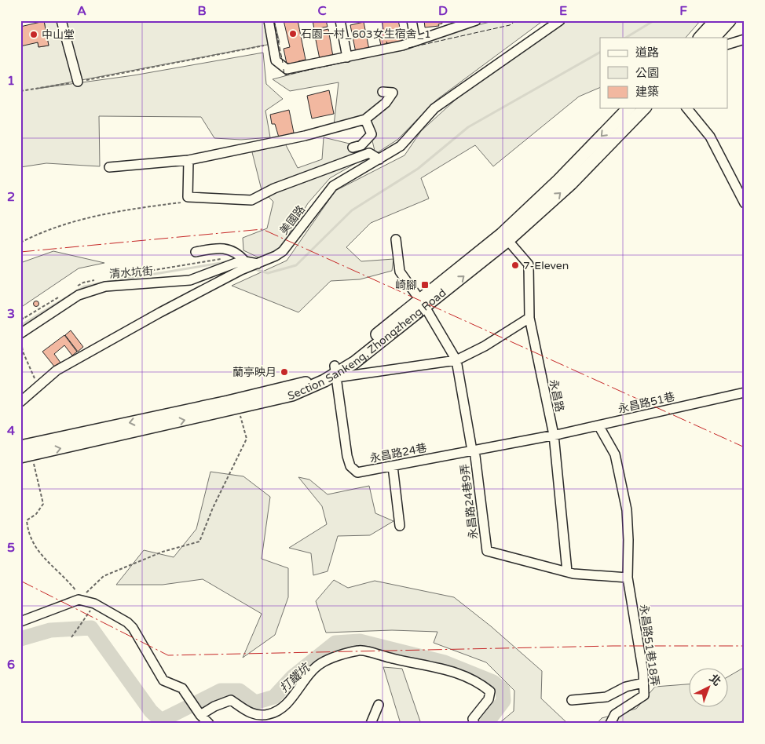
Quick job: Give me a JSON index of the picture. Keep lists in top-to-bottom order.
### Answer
{
  "streets": {
    "main road": ["Section Sankeng, Zhongzheng Road"],
    "street": [
      "美國路",
      "清水坑街",
      "永昌路",
      "永昌路51巷",
      "永昌路24巷",
      "永昌路24巷9弄",
      "永昌路51巷18弄"
    ]
  },
  "crossings": [
    ["美國路", "清水坑街"],
    ["Section Sankeng, Zhongzheng Road", "永昌路"],
    ["Section Sankeng, Zhongzheng Road", "永昌路24巷"],
    ["永昌路", "永昌路51巷"],
    ["永昌路", "永昌路24巷"],
    ["永昌路", "永昌路24巷9弄"],
    ["永昌路51巷", "永昌路24巷"],
    ["永昌路51巷", "永昌路51巷18弄"],
    ["永昌路24巷", "永昌路24巷9弄"]
  ],
  "water": ["打鐵坑"],
  "places": {
    "other": [
      "石園一村_603女生宿舍_1",
      "中山堂",
      "7-Eleven",
      "蘭亭映月"
    ],
    "transit": ["崎腳"]
  },
  "legend": ["道路", "公園", "建築"],
  "north": "top right",
  "grid": {
    "columns": [
      "A",
      "B",
      "C",
      "D",
      "E",
      "F"
    ],
    "rows": [
      "1",
      "2",
      "3",
      "4",
      "5",
      "6"
    ]
  }
}
